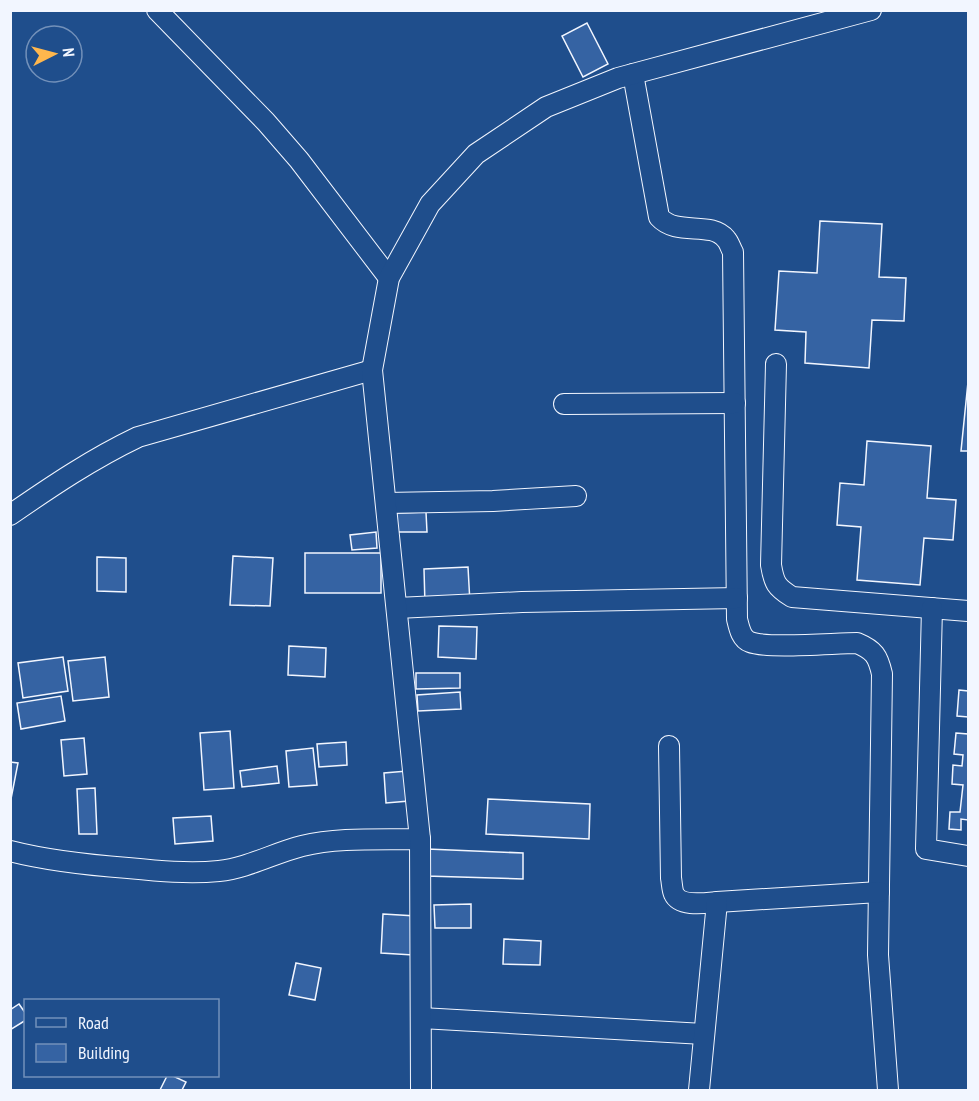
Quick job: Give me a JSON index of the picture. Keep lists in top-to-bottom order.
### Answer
{
  "legend": ["Road", "Building"],
  "north": "right"
}
